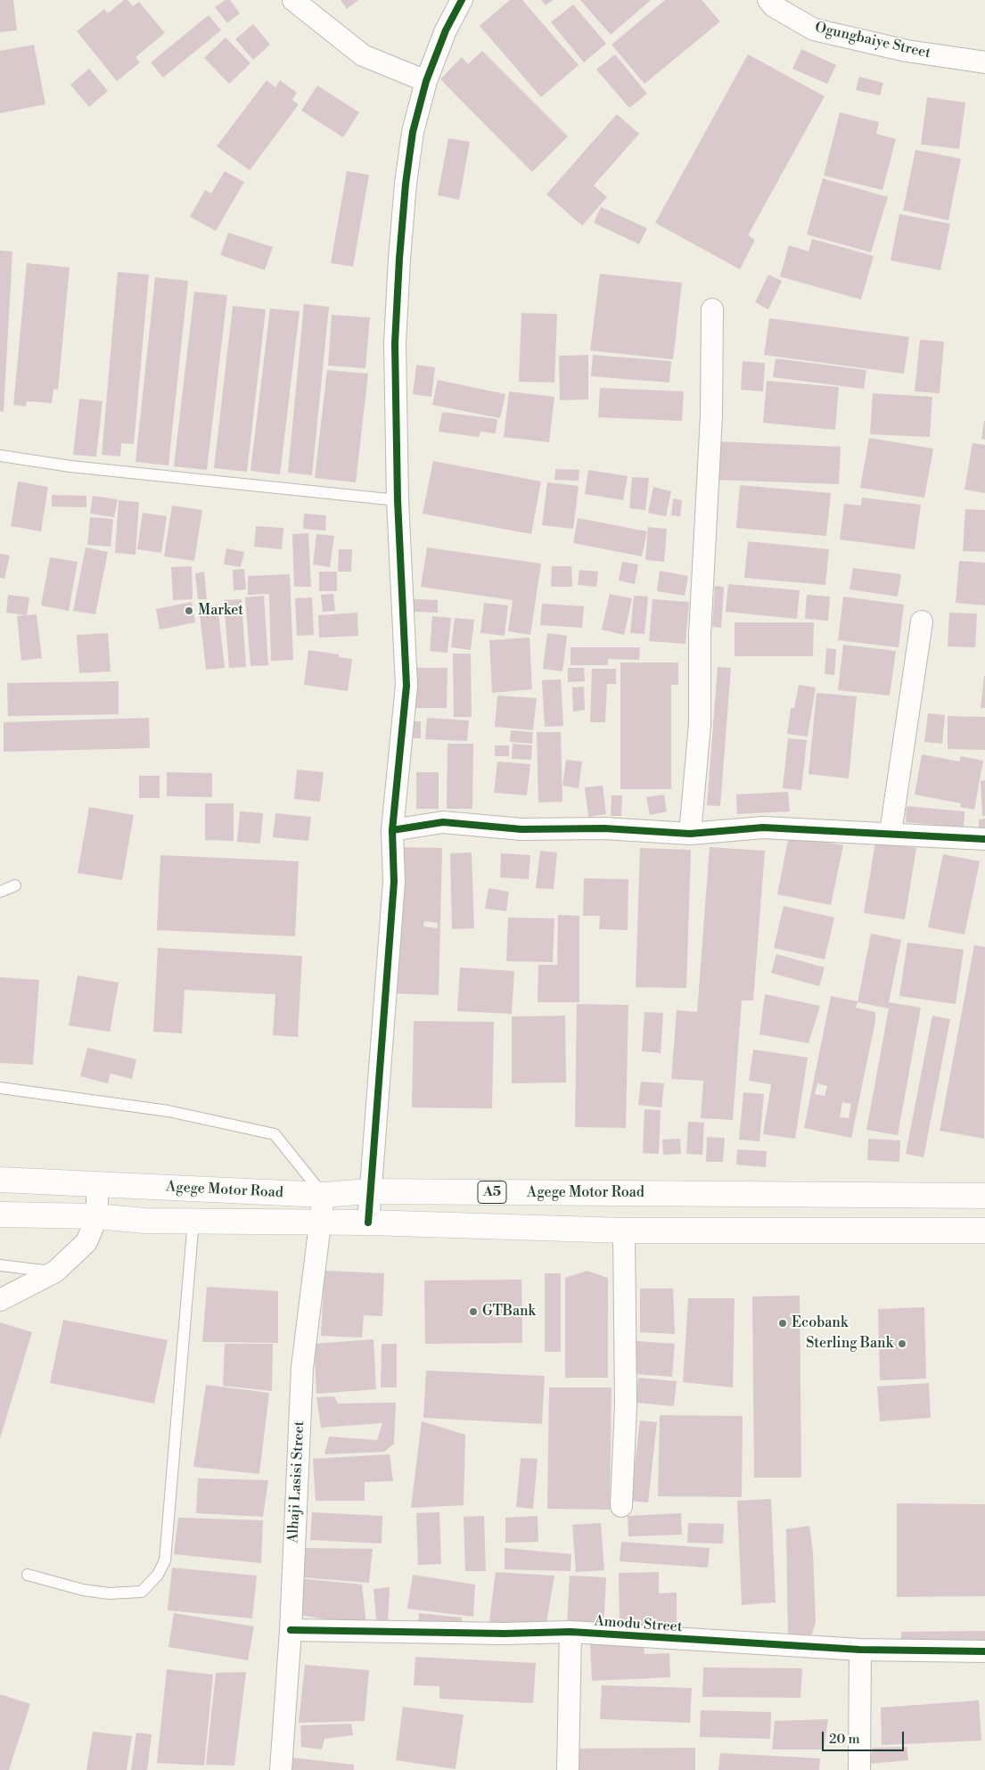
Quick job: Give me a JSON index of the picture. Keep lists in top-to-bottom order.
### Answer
{
  "streets": {
    "highway": ["Agege Motor Road", "A5"],
    "street": ["Ogungbaiye Street", "Alhaji Lasisi Street", "Amodu Street"]
  },
  "crossings": [
    ["Agege Motor Road", "Alhaji Lasisi Street"],
    ["Alhaji Lasisi Street", "Amodu Street"]
  ],
  "places": [
    "Market",
    "GTBank",
    "Ecobank",
    "Sterling Bank"
  ],
  "scale_bar": "20 m"
}
